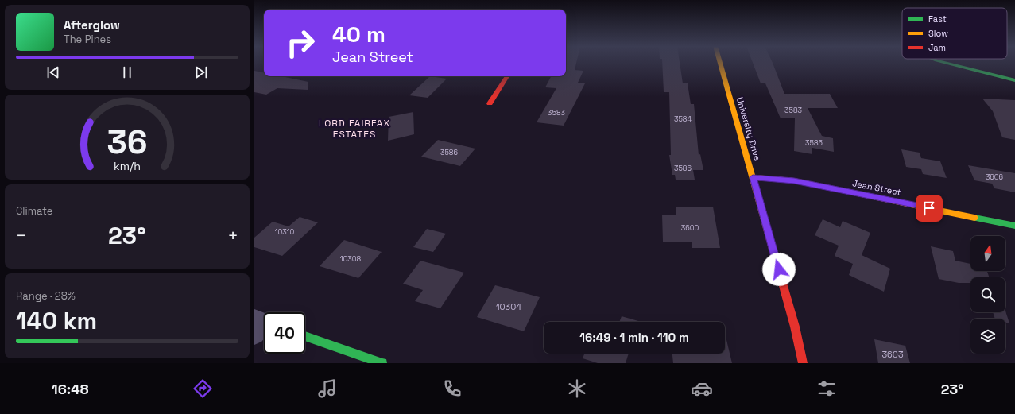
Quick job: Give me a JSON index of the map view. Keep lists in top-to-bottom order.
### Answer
{
  "streets": {
    "street": ["University Drive", "Jean Street"]
  },
  "crossings": [
    ["University Drive", "Jean Street"]
  ],
  "districts": ["LORD FAIRFAX ESTATES"],
  "house_numbers": [
    "3583",
    "3583",
    "3584",
    "3585",
    "3586",
    "3586",
    "3606",
    "3600",
    "10310",
    "10308",
    "10304",
    "3603"
  ],
  "legend": ["Fast", "Slow", "Jam"],
  "north": "top",
  "page": {
    "turn": ["40 m", "Jean Street"],
    "song": ["Afterglow", "The Pines"],
    "tile": [
      "Climate",
      ["Range · 28%", "140 km"]
    ],
    "heat": ["−", "23°", "+"],
    "limit": "40",
    "trip": "16:49 · 1 min · 110 m",
    "tabs": ["16:48", "23°"],
    "gauge": ["36", "km/h"]
  }
}
